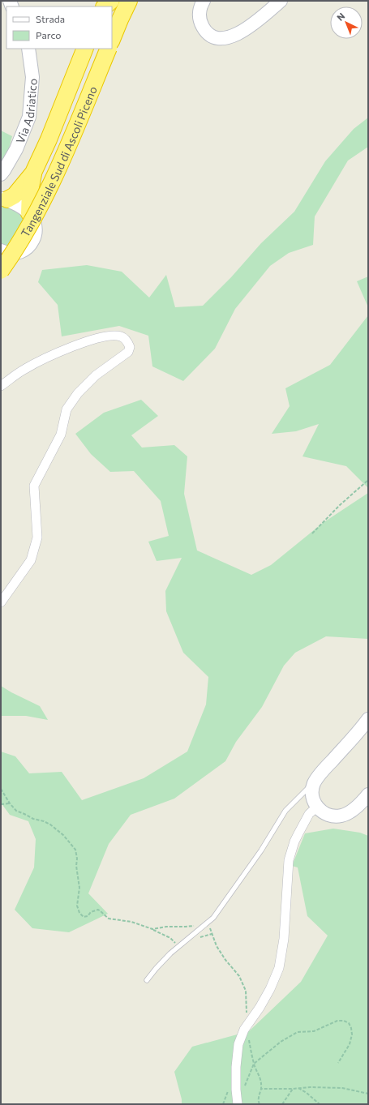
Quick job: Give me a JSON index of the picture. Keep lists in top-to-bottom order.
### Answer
{
  "streets": {
    "highway": ["Tangenziale Sud di Ascoli Piceno"],
    "street": ["Via Adriatico"]
  },
  "legend": ["Strada", "Parco"],
  "north": "top left"
}
